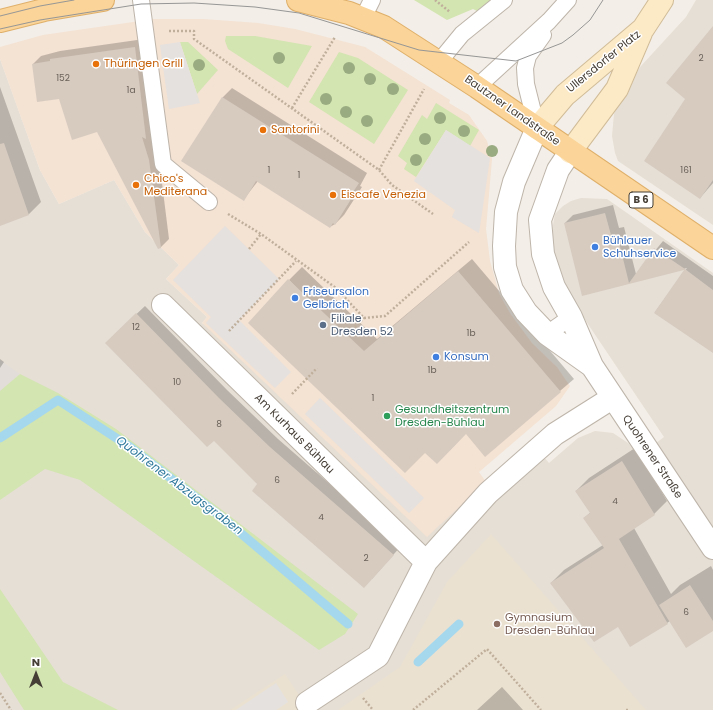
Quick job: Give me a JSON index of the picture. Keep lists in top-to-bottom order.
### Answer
{
  "streets": {
    "main road": ["Ullersdorfer Platz", "Bautzner Landstraße", "B 6"],
    "street": ["Am Kurhaus Bühlau", "Quohrener Straße"]
  },
  "crossings": [
    ["Ullersdorfer Platz", "Bautzner Landstraße"],
    ["Ullersdorfer Platz", "Quohrener Straße"],
    ["Bautzner Landstraße", "Quohrener Straße"]
  ],
  "water": ["Quohrener Abzugsgraben"],
  "places": [
    "Thüringen Grill",
    "Santorini",
    "Chico's Mediterana",
    "Eiscafe Venezia",
    "Bühlauer Schuhservice",
    "Friseursalon Gelbrich",
    "Filiale Dresden 52",
    "Konsum",
    "Gesundheitszentrum Dresden-Bühlau",
    "Gymnasium Dresden-Bühlau"
  ],
  "house_numbers": [
    "2",
    "152",
    "1a",
    "1",
    "161",
    "1",
    "12",
    "1b",
    "1b",
    "10",
    "1",
    "8",
    "6",
    "4",
    "4",
    "2",
    "6"
  ],
  "north": "top"
}
